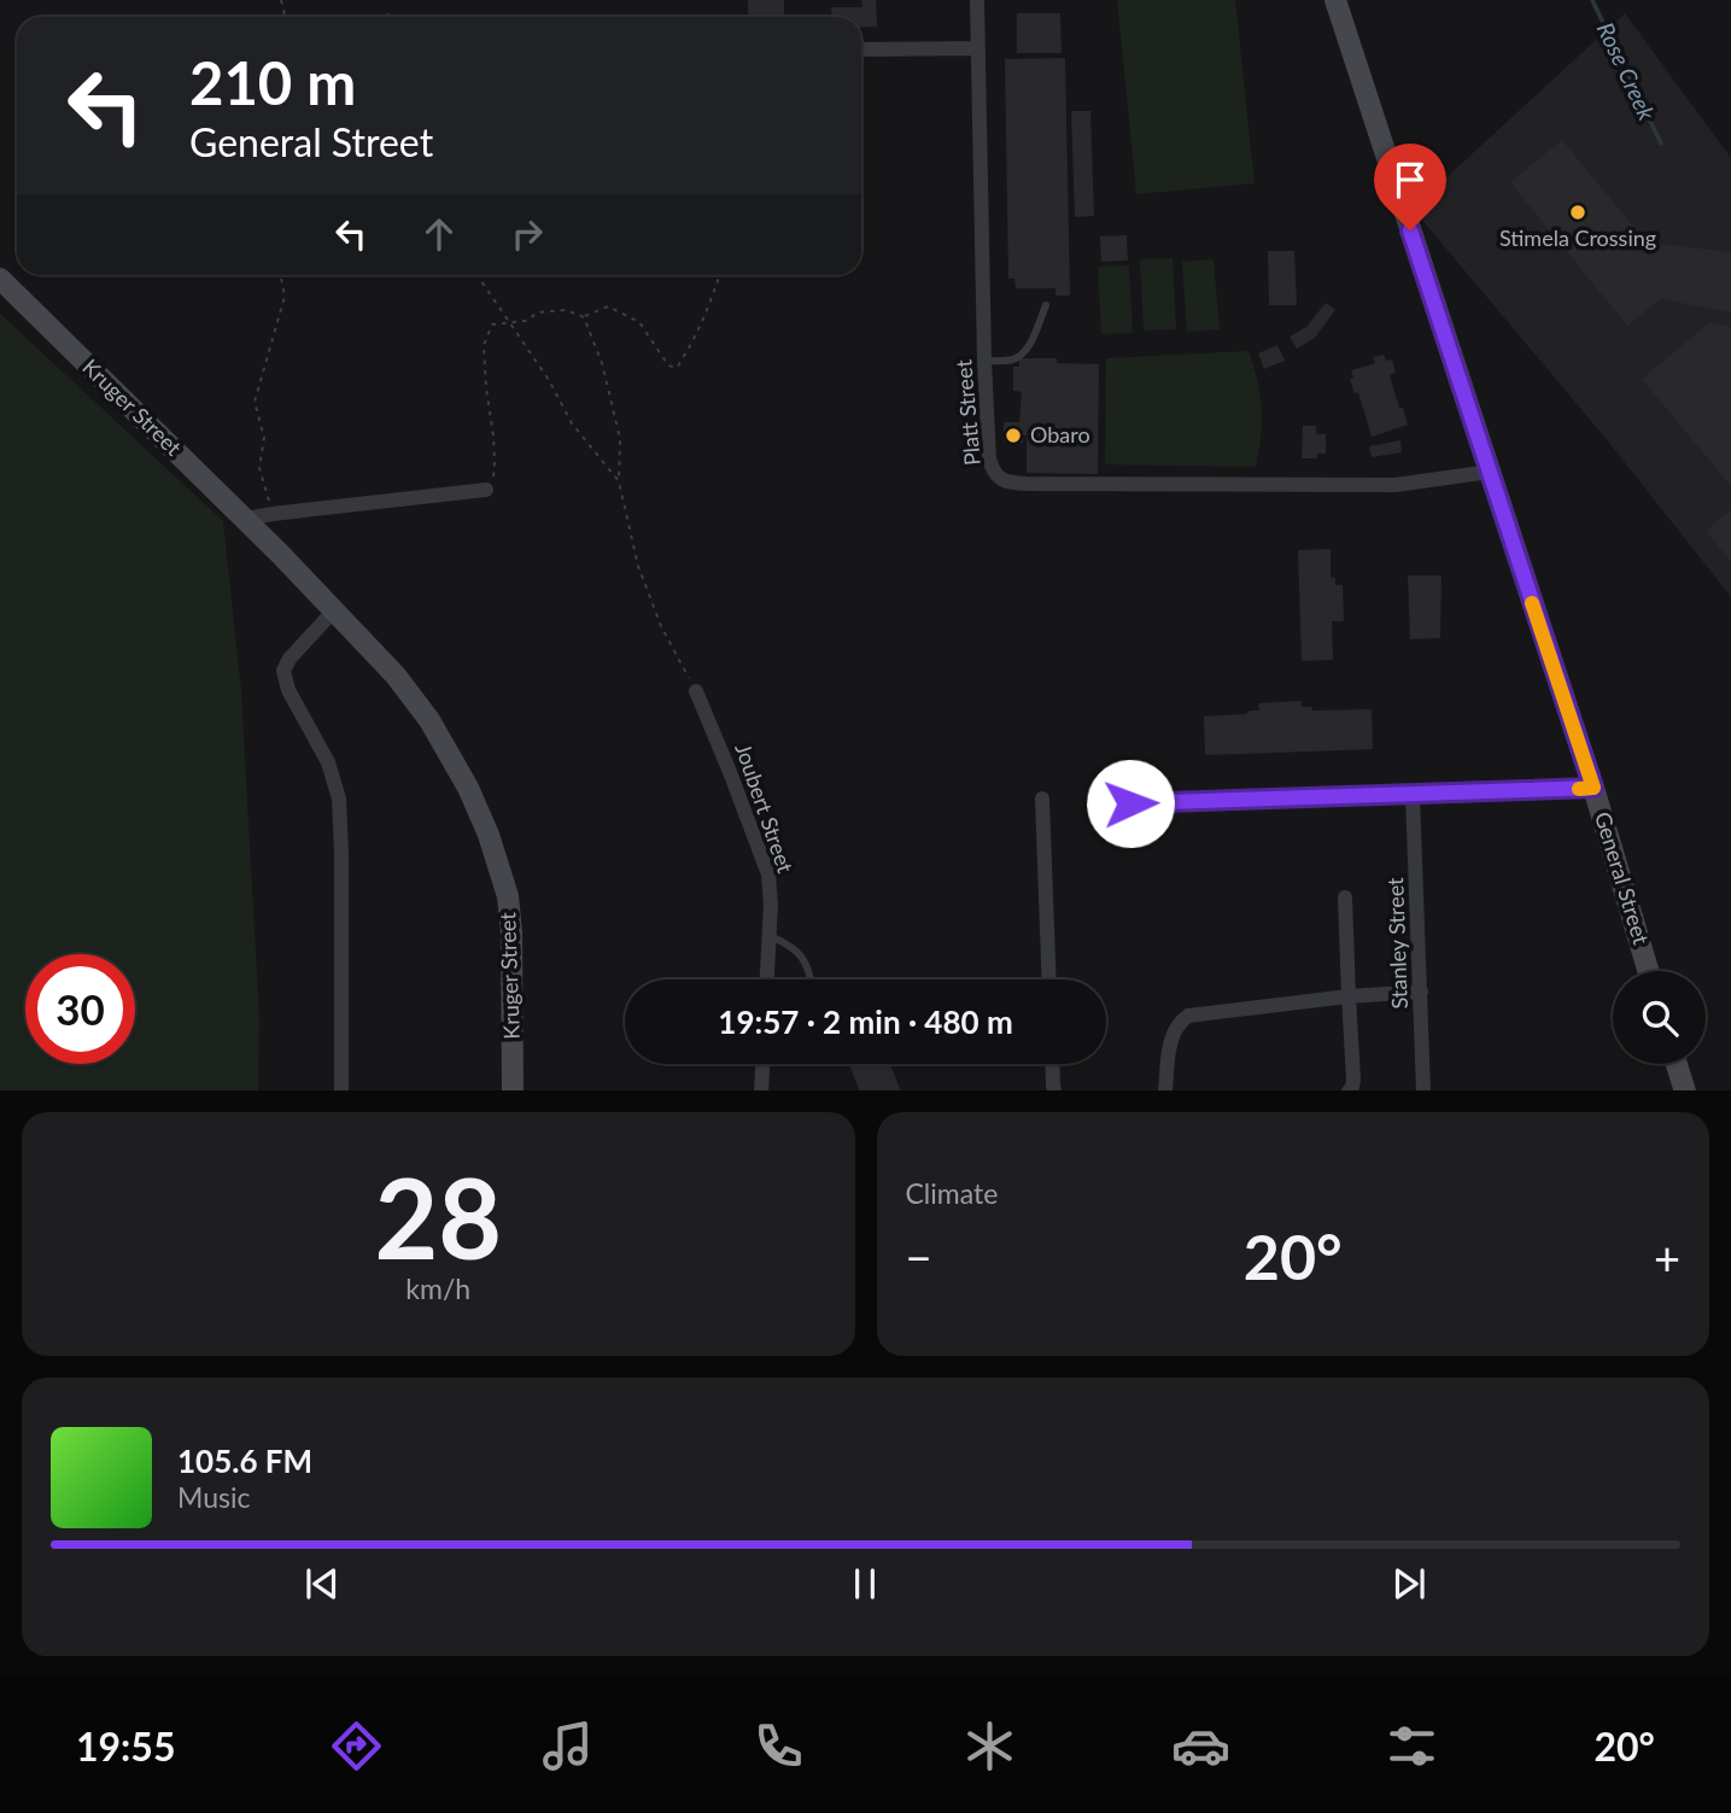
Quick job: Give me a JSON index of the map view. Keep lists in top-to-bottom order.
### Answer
{
  "streets": {
    "main road": ["Kruger Street", "General Street"],
    "street": ["Platt Street", "Joubert Street", "Stanley Street"]
  },
  "crossings": [
    ["Platt Street", "General Street"]
  ],
  "water": ["Rose Creek"],
  "places": ["Stimela Crossing", "Obaro"],
  "page": {
    "turn": ["210 m", "General Street"],
    "limit": "30",
    "trip": "19:57 · 2 min · 480 m",
    "tile": [
      ["28", "km/h"],
      "Climate"
    ],
    "heat": ["−", "20°", "+"],
    "song": ["105.6 FM", "Music"],
    "tabs": ["19:55", "20°"]
  }
}
